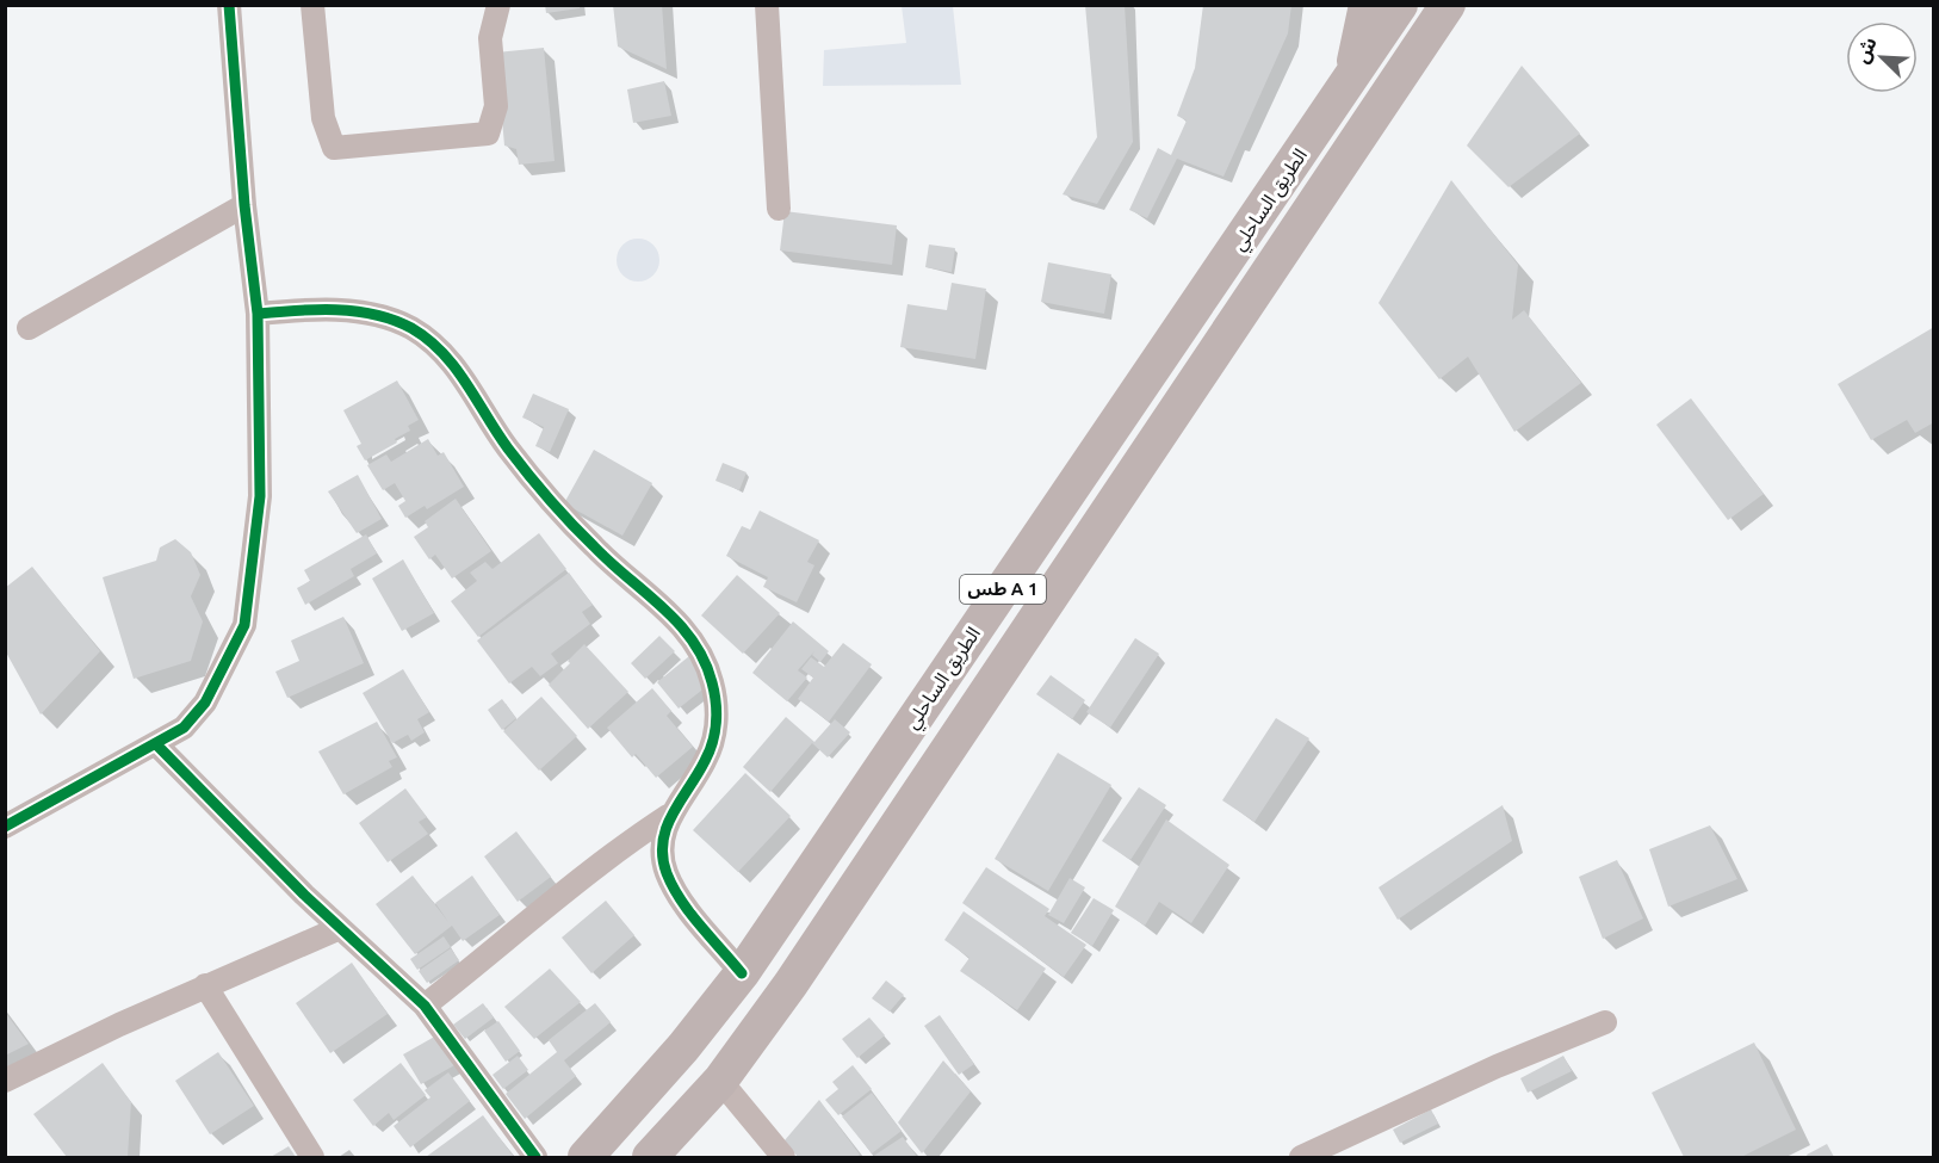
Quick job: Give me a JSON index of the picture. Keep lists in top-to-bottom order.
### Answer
{
  "streets": {
    "highway": ["الطريق الساحلي", "طس A 1"]
  },
  "north": "top left"
}
